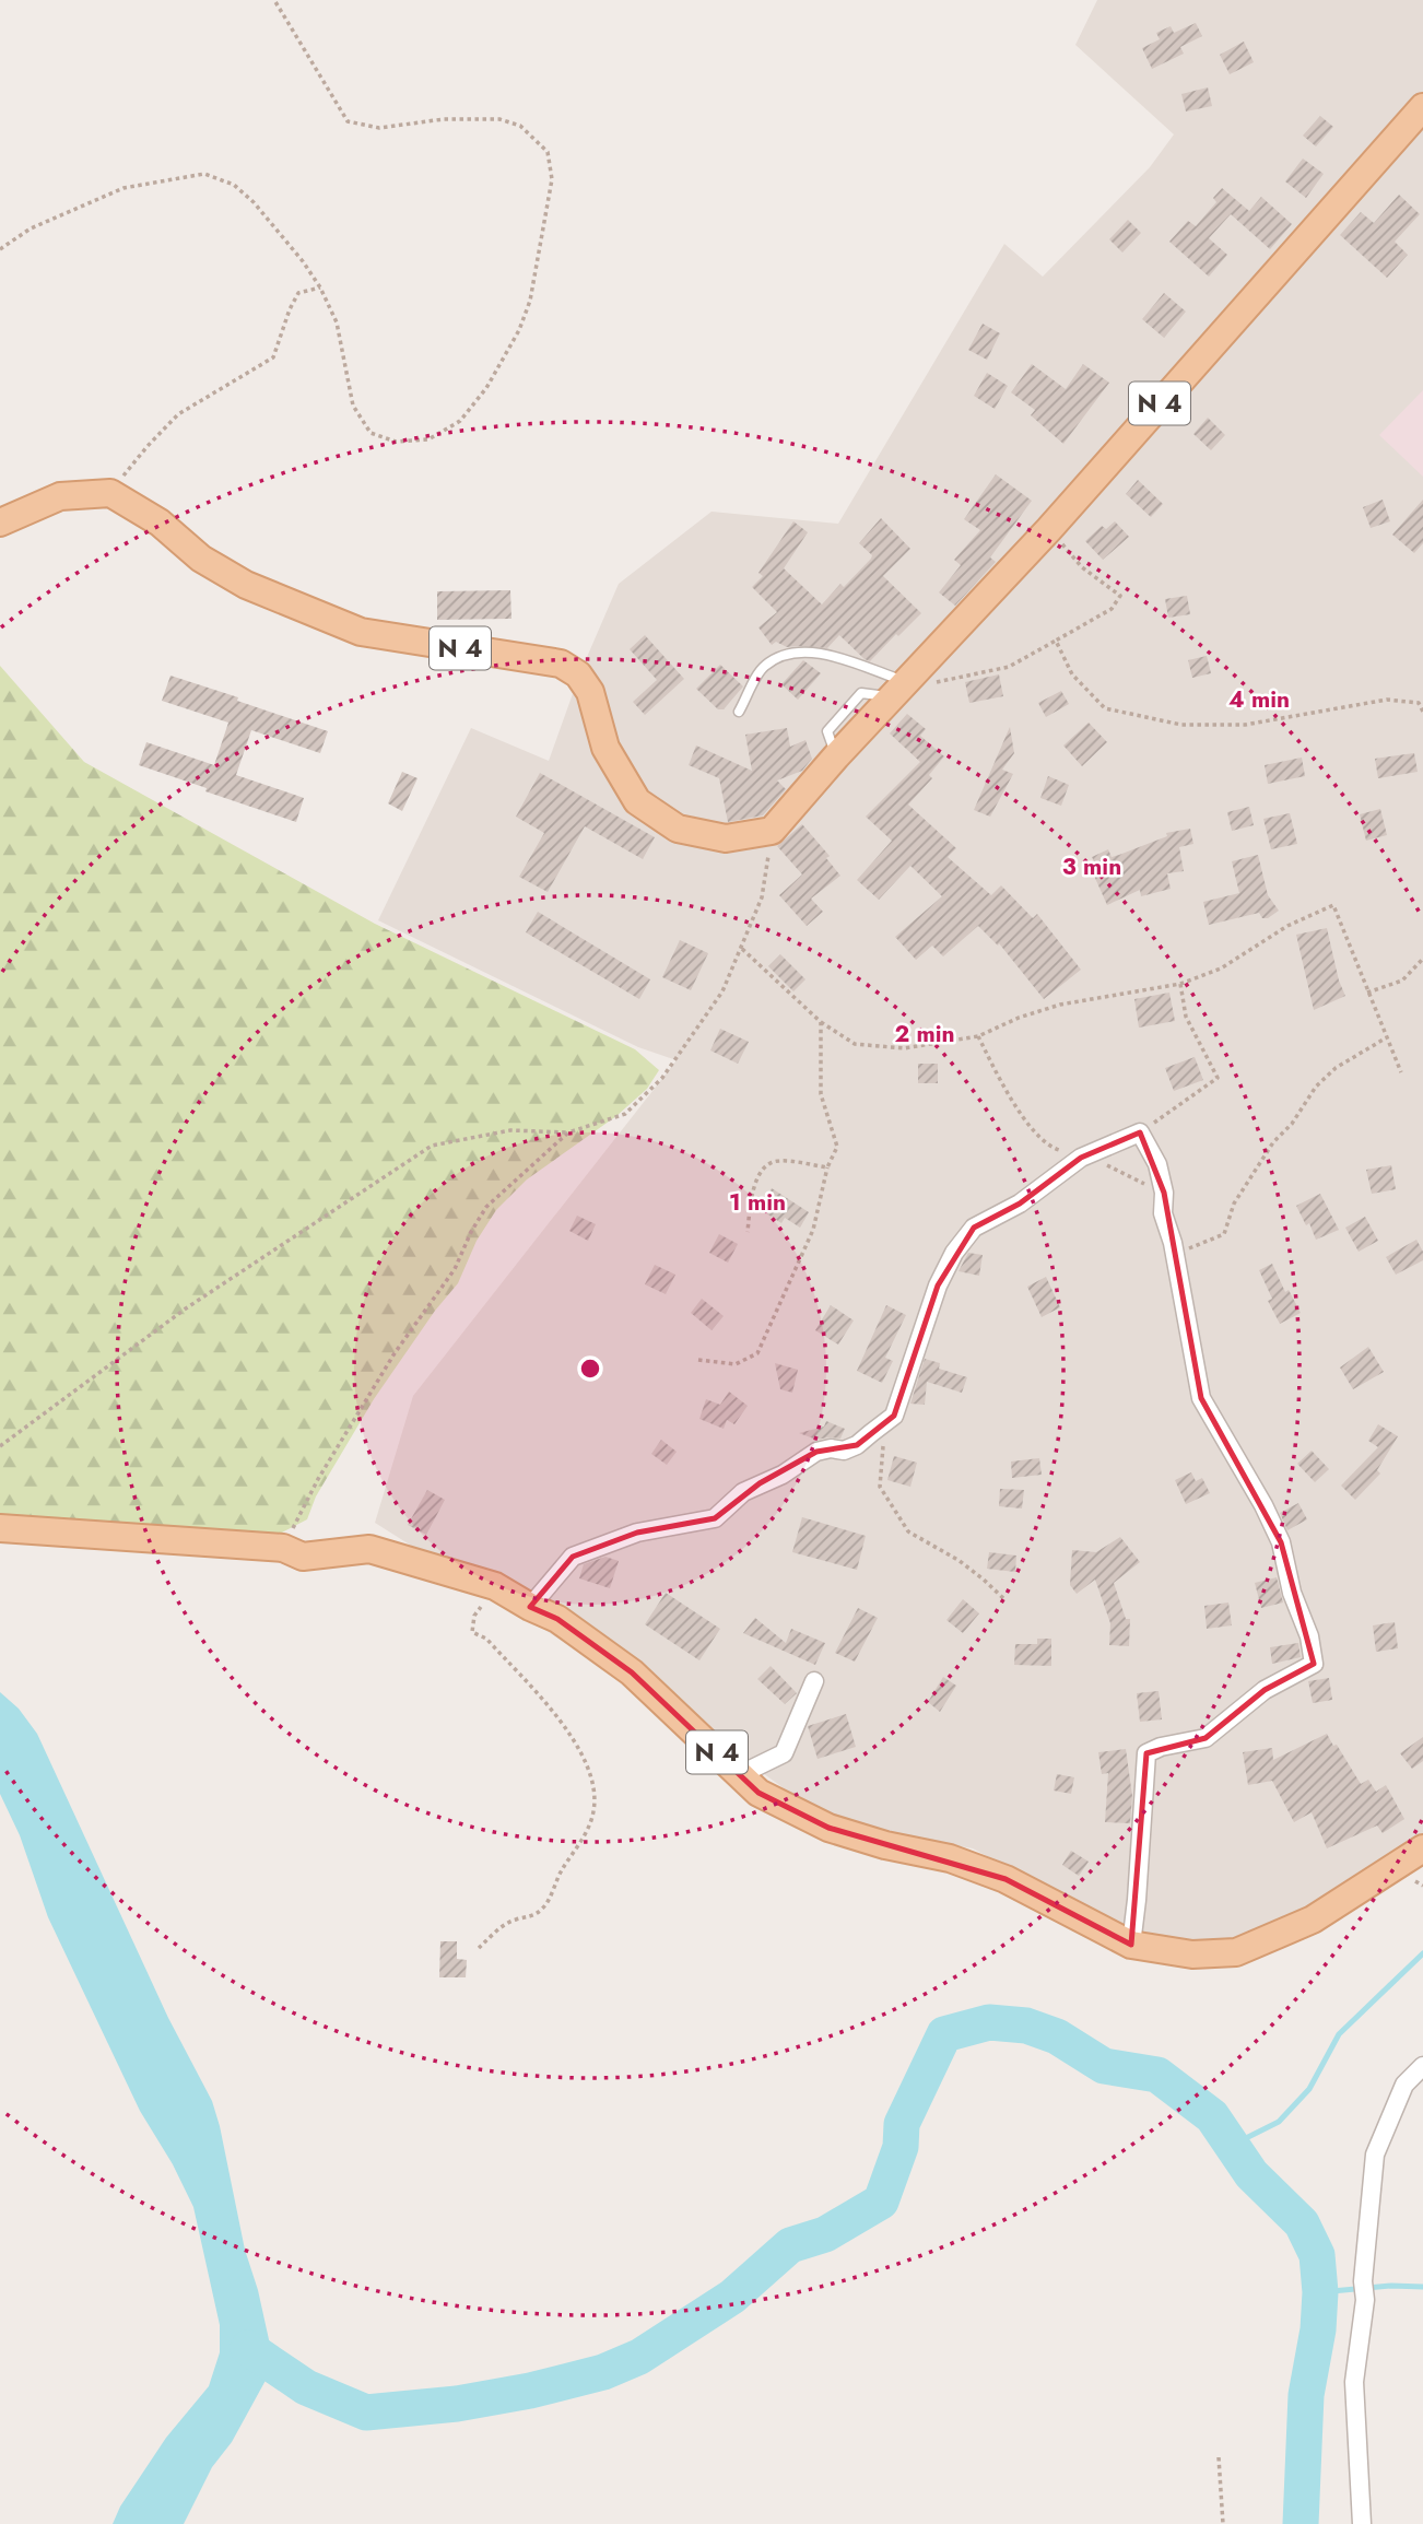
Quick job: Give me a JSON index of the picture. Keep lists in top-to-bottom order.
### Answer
{
  "streets": {
    "main road": ["N 4"]
  },
  "rings": [
    "4 min",
    "3 min",
    "2 min",
    "1 min"
  ]
}
